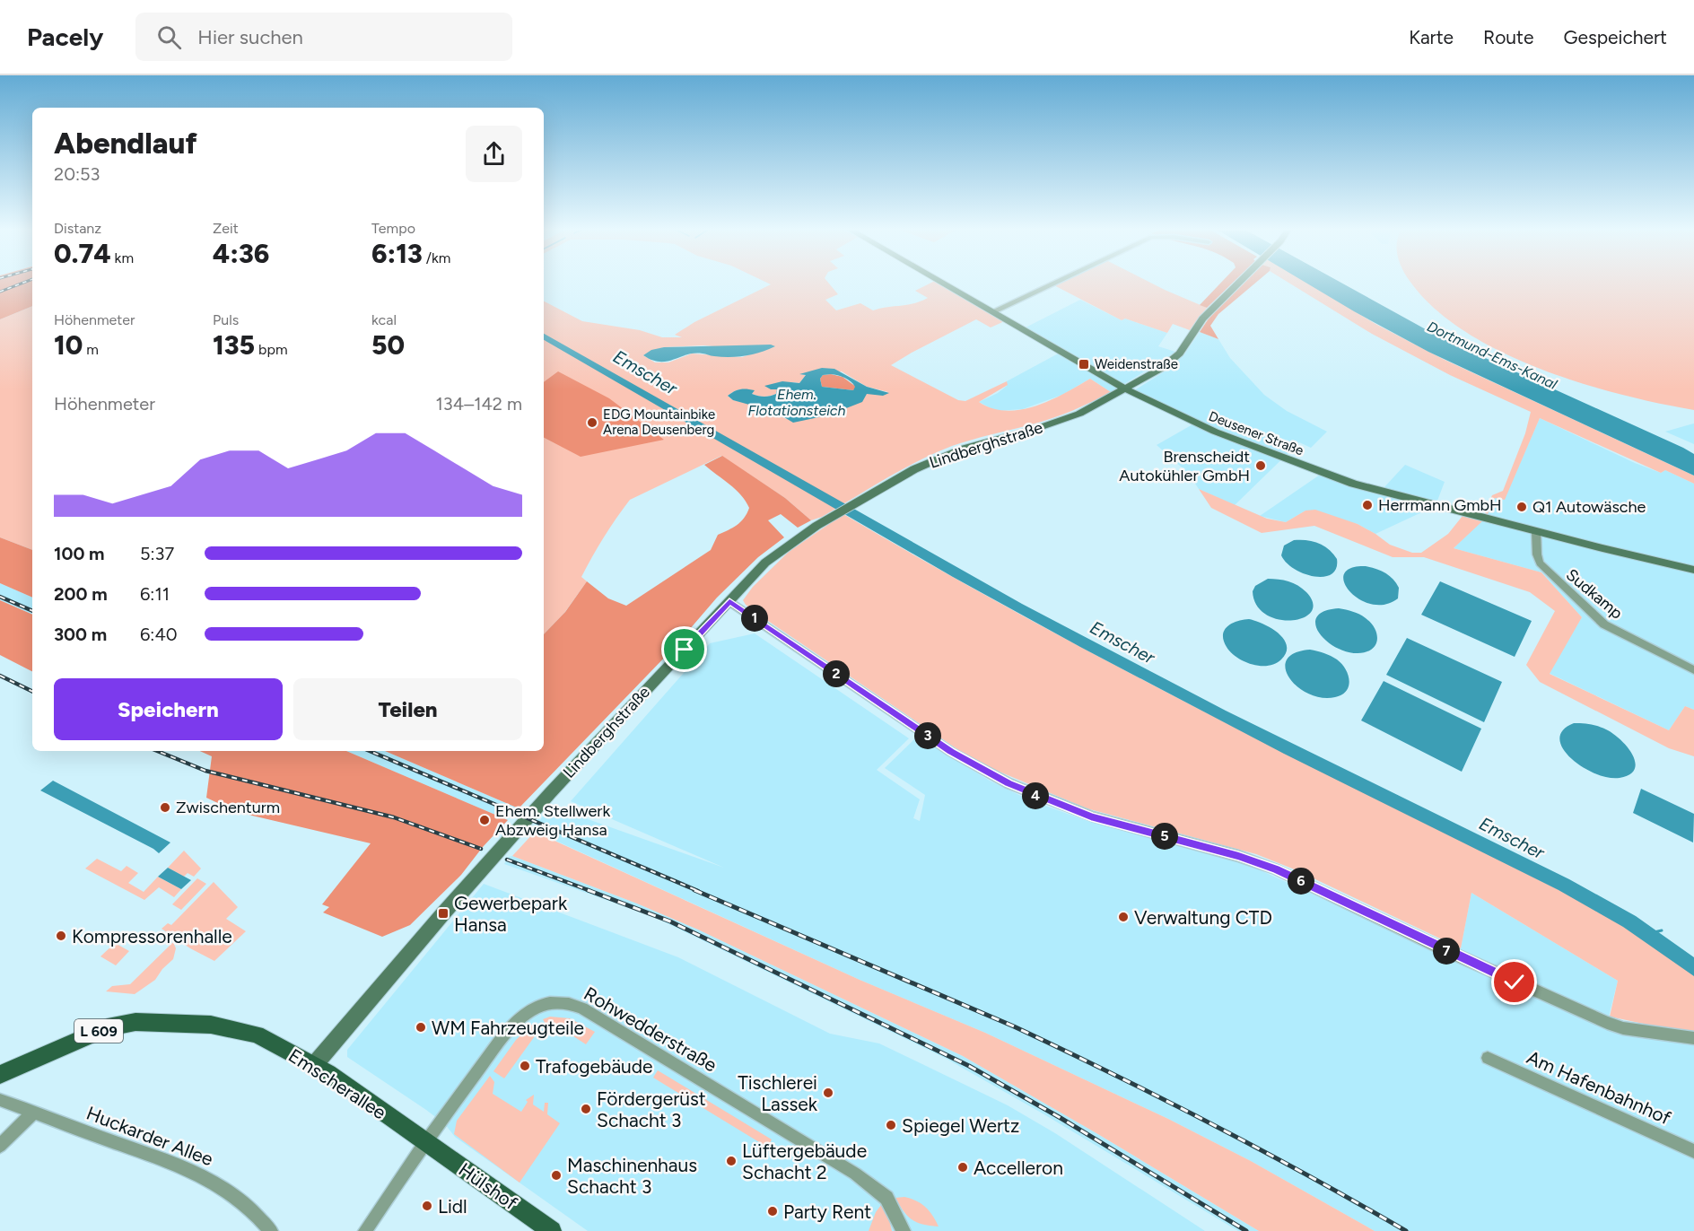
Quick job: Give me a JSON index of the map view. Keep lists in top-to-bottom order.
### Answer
{
  "streets": {
    "main road": [
      "Deusener Straße",
      "Lindberghstraße",
      "L 609",
      "Emscherallee",
      "Hülshof"
    ],
    "street": [
      "Sudkamp",
      "Rohwedderstraße",
      "Am Hafenbahnhof",
      "Huckarder Allee"
    ]
  },
  "crossings": [
    ["Deusener Straße", "Lindberghstraße"],
    ["Deusener Straße", "Sudkamp"],
    ["Lindberghstraße", "Emscherallee"],
    ["Rohwedderstraße", "Emscherallee"],
    ["Rohwedderstraße", "Hülshof"],
    ["Emscherallee", "Hülshof"]
  ],
  "water": ["Dortmund-Ems-Kanal", "Emscher", "Ehem. Flotationsteich"],
  "places": {
    "transit": ["Weidenstraße", "Gewerbepark Hansa"],
    "other": [
      "EDG Mountainbike Arena Deusenberg",
      "Brenscheidt Autokühler GmbH",
      "Herrmann GmbH",
      "Q1 Autowäsche",
      "Zwischenturm",
      "Ehem. Stellwerk Abzweig Hansa",
      "Verwaltung CTD",
      "Kompressorenhalle",
      "WM Fahrzeugteile",
      "Trafogebäude",
      "Tischlerei Lassek",
      "Fördergerüst Schacht 3",
      "Spiegel Wertz",
      "Lüftergebäude Schacht 2",
      "Accelleron",
      "Maschinenhaus Schacht 3",
      "Lidl",
      "Party Rent"
    ]
  },
  "page": {
    "header": "Pacely",
    "search": "Hier suchen",
    "nav": ["Karte", "Route", "Gespeichert"],
    "heading": ["Abendlauf", "20:53"],
    "stats": [
      ["Distanz", "0.74 km"],
      ["Zeit", "4:36"],
      ["Tempo", "6:13 /km"],
      ["Höhenmeter", "10 m"],
      ["Puls", "135 bpm"],
      ["kcal", "50"]
    ],
    "chart": ["Höhenmeter", "134–142 m"],
    "list": [
      {
        "name": "100 m",
        "note": "5:37"
      },
      {
        "name": "200 m",
        "note": "6:11"
      },
      {
        "name": "300 m",
        "note": "6:40"
      }
    ],
    "pins": [
      "1",
      "2",
      "3",
      "4",
      "5",
      "6",
      "7"
    ],
    "buttons": ["Speichern", "Teilen"]
  }
}
